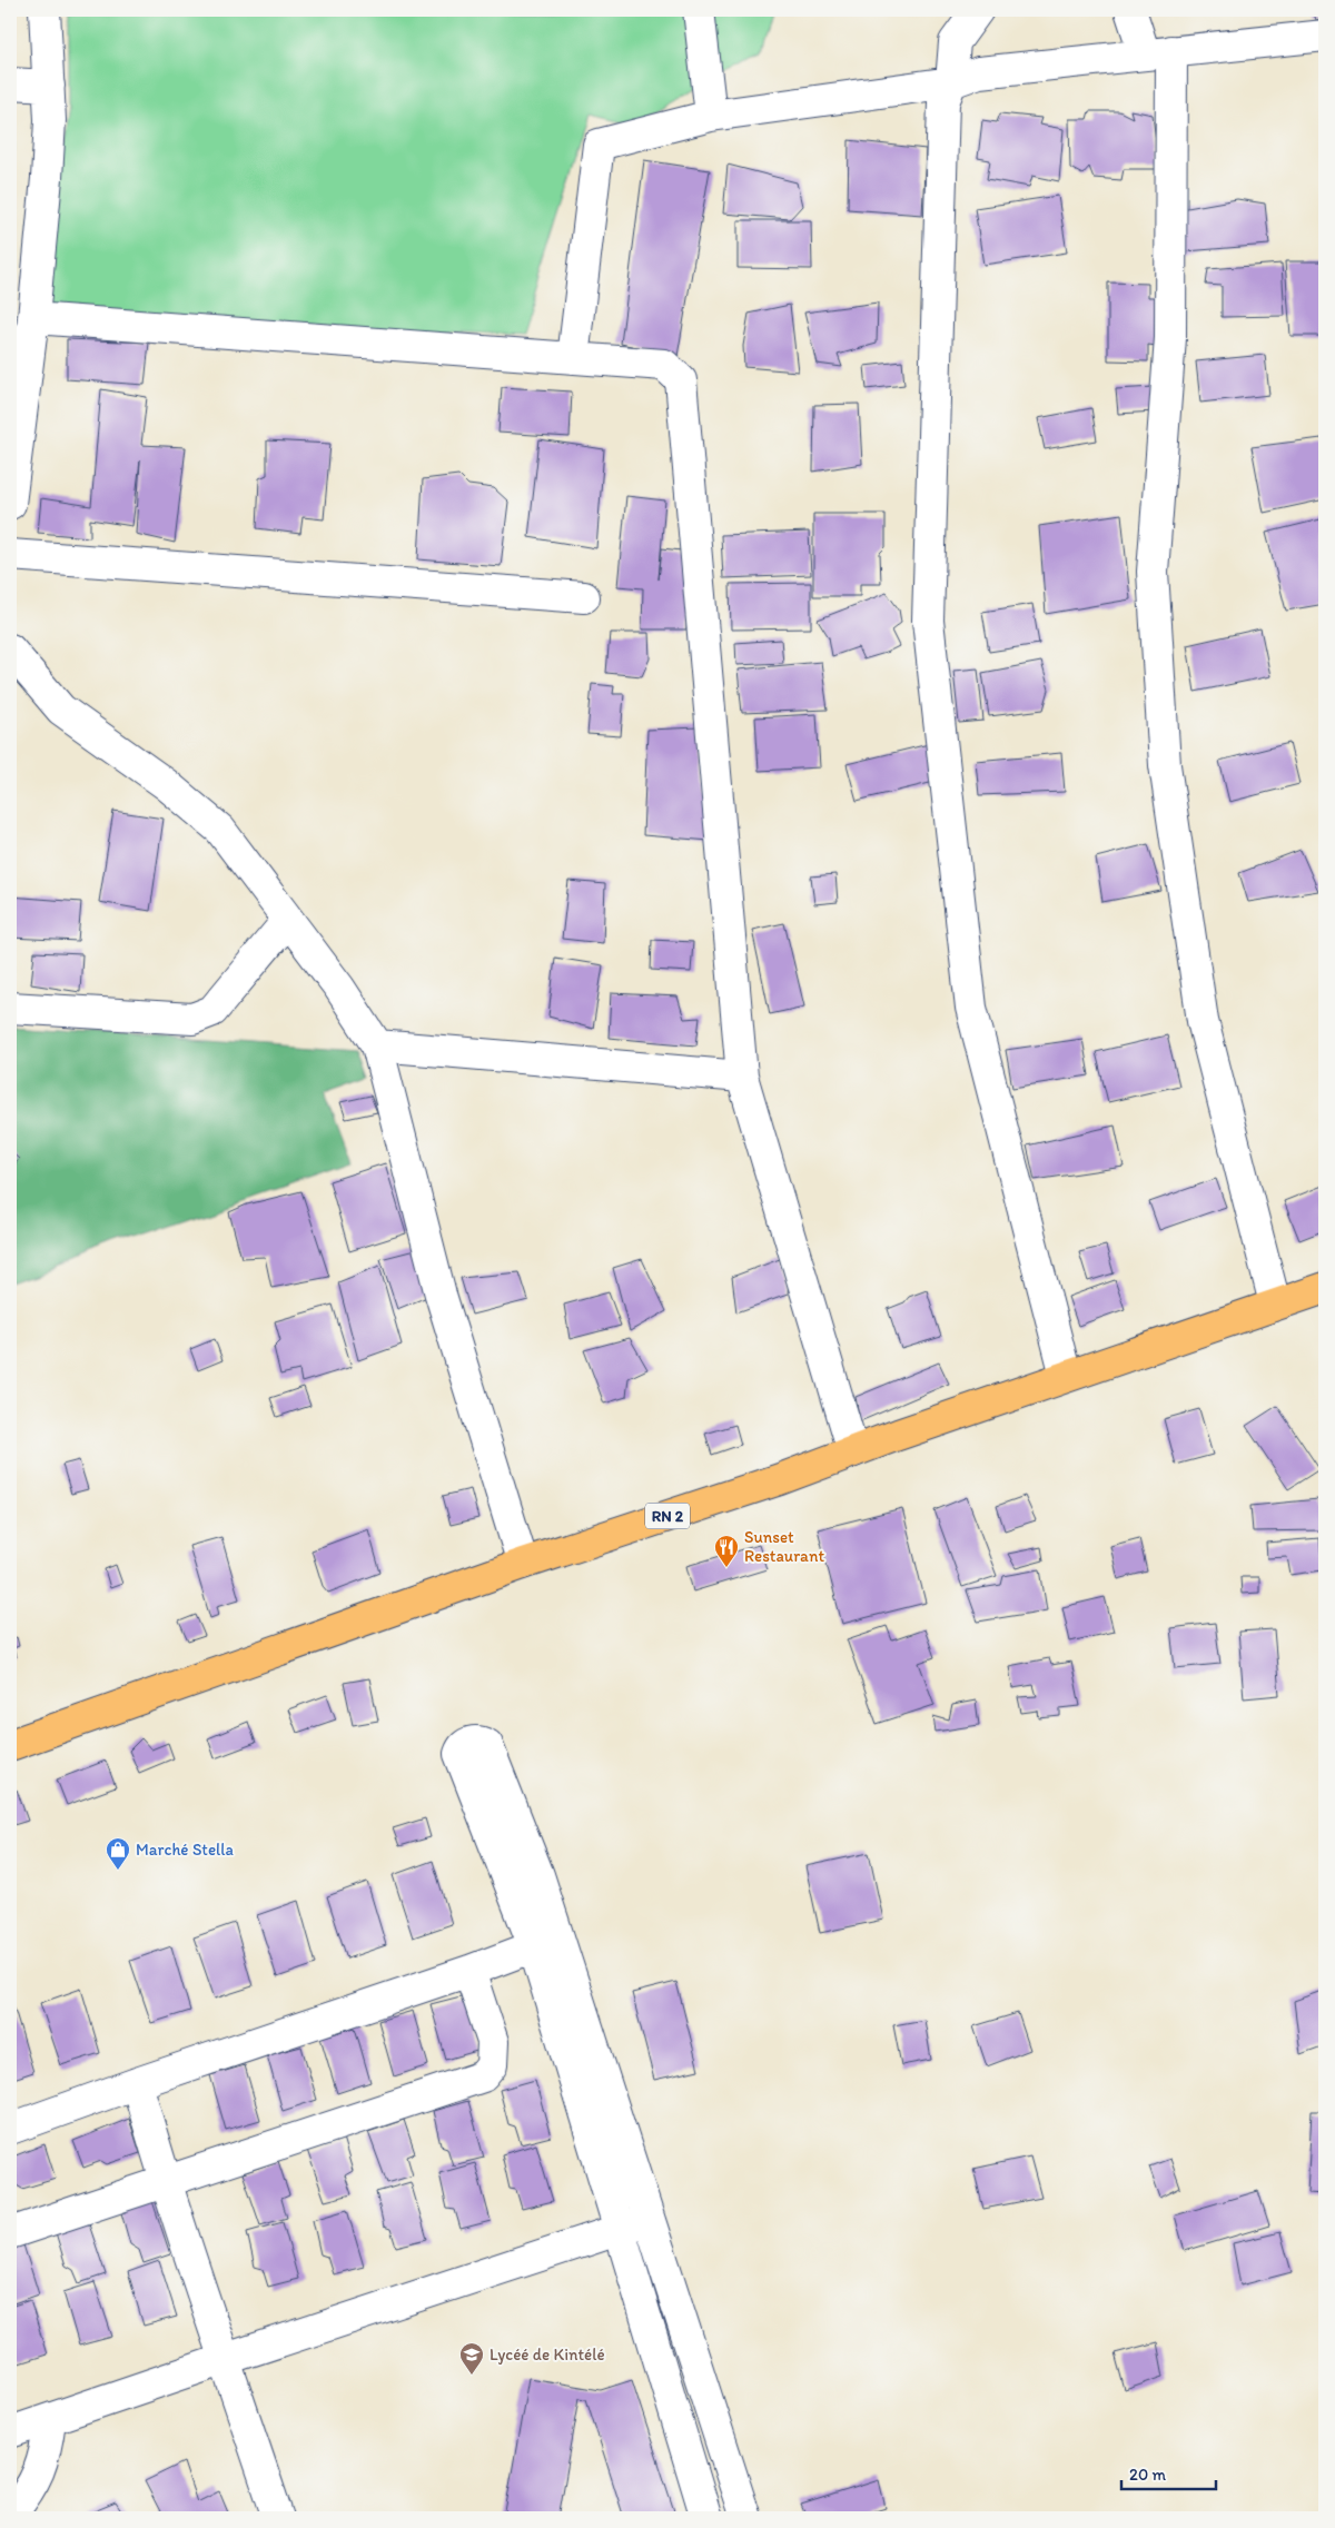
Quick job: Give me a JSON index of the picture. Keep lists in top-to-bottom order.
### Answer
{
  "streets": {
    "highway": ["RN 2"]
  },
  "places": {
    "restaurant": ["Sunset Restaurant"],
    "shop": ["Marché Stella"],
    "school or university": ["Lycéé de Kintélé"]
  },
  "scale_bar": "20 m"
}
